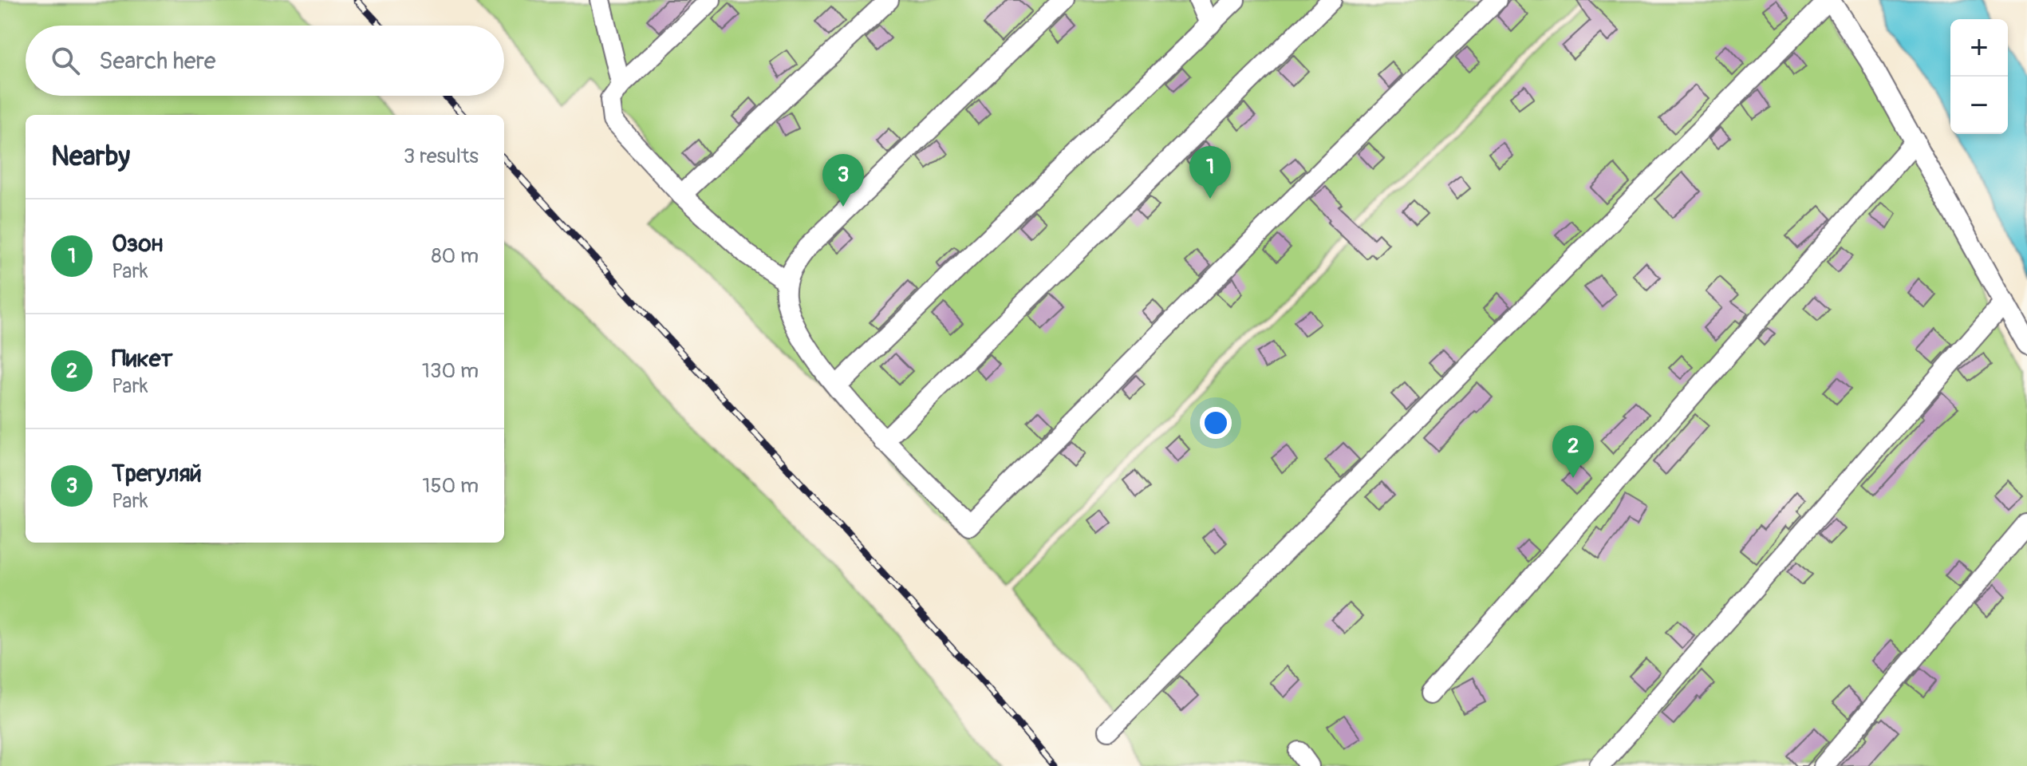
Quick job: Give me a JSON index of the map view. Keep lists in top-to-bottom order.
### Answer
{
  "page": {
    "map_buttons": ["+", "−"],
    "search": "Search here",
    "heading": ["Nearby", "3 results"],
    "pins": ["1", "3", "2"],
    "list": [
      {
        "mark": "1",
        "name": "Озон",
        "note": "Park",
        "value": "80 m"
      },
      {
        "mark": "2",
        "name": "Пикет",
        "note": "Park",
        "value": "130 m"
      },
      {
        "mark": "3",
        "name": "Трегуляй",
        "note": "Park",
        "value": "150 m"
      }
    ]
  }
}
